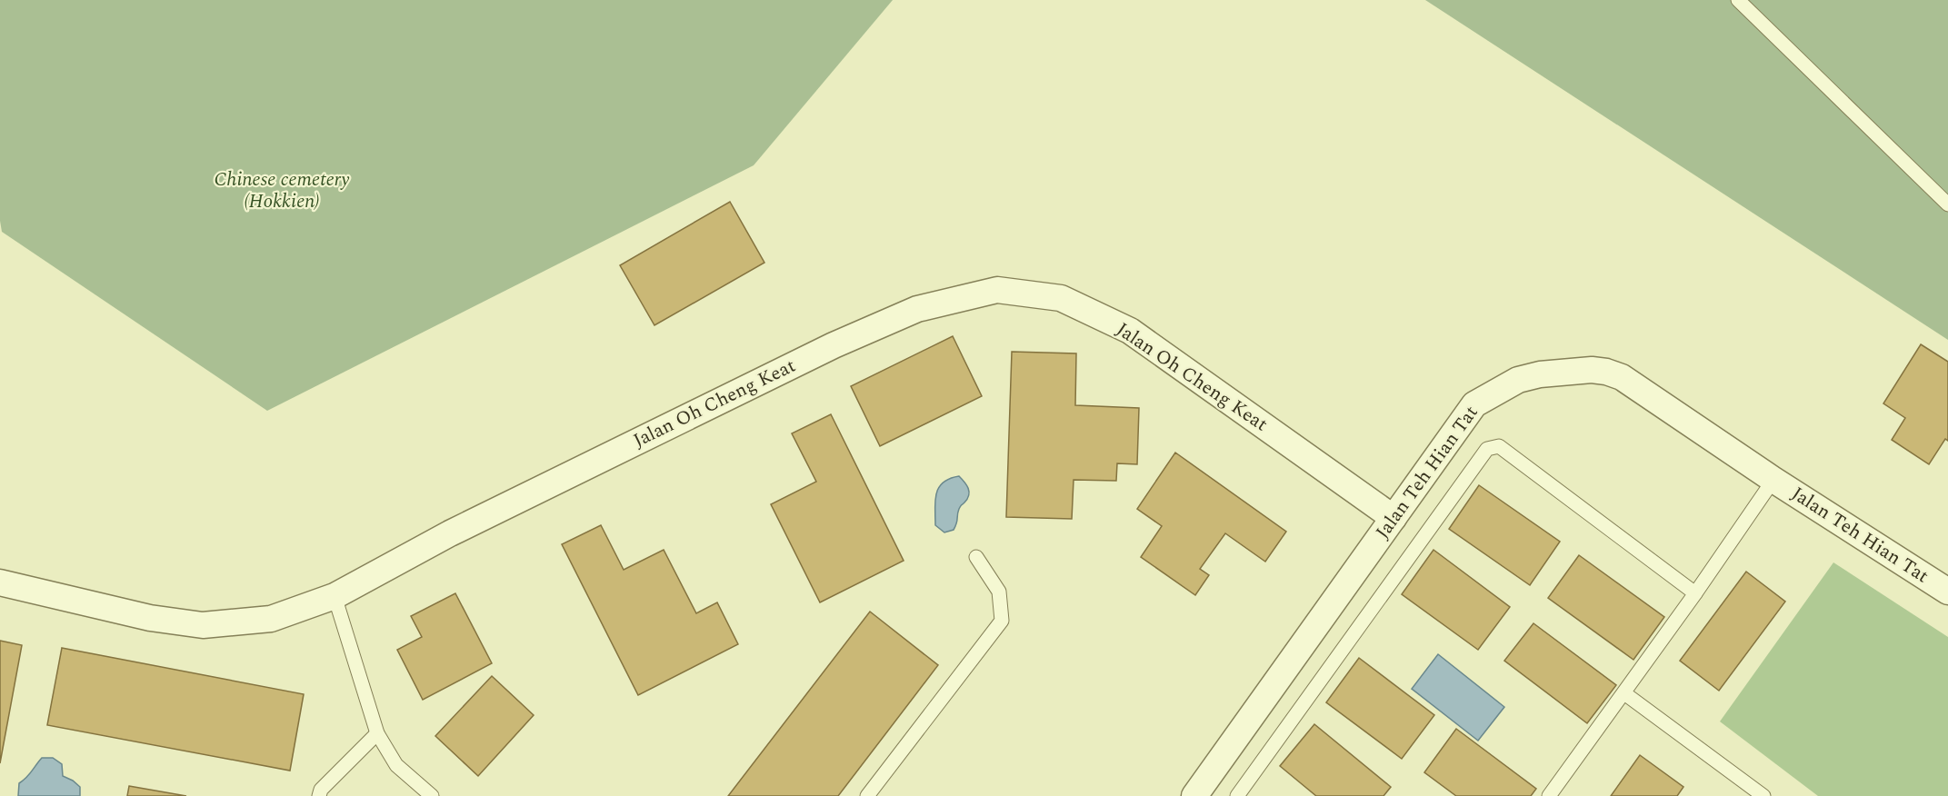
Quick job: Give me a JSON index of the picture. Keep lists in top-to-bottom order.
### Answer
{
  "streets": {
    "street": ["Jalan Oh Cheng Keat", "Jalan Teh Hian Tat"]
  },
  "crossings": [
    ["Jalan Oh Cheng Keat", "Jalan Teh Hian Tat"]
  ],
  "parks": ["Chinese cemetery (Hokkien)"]
}
